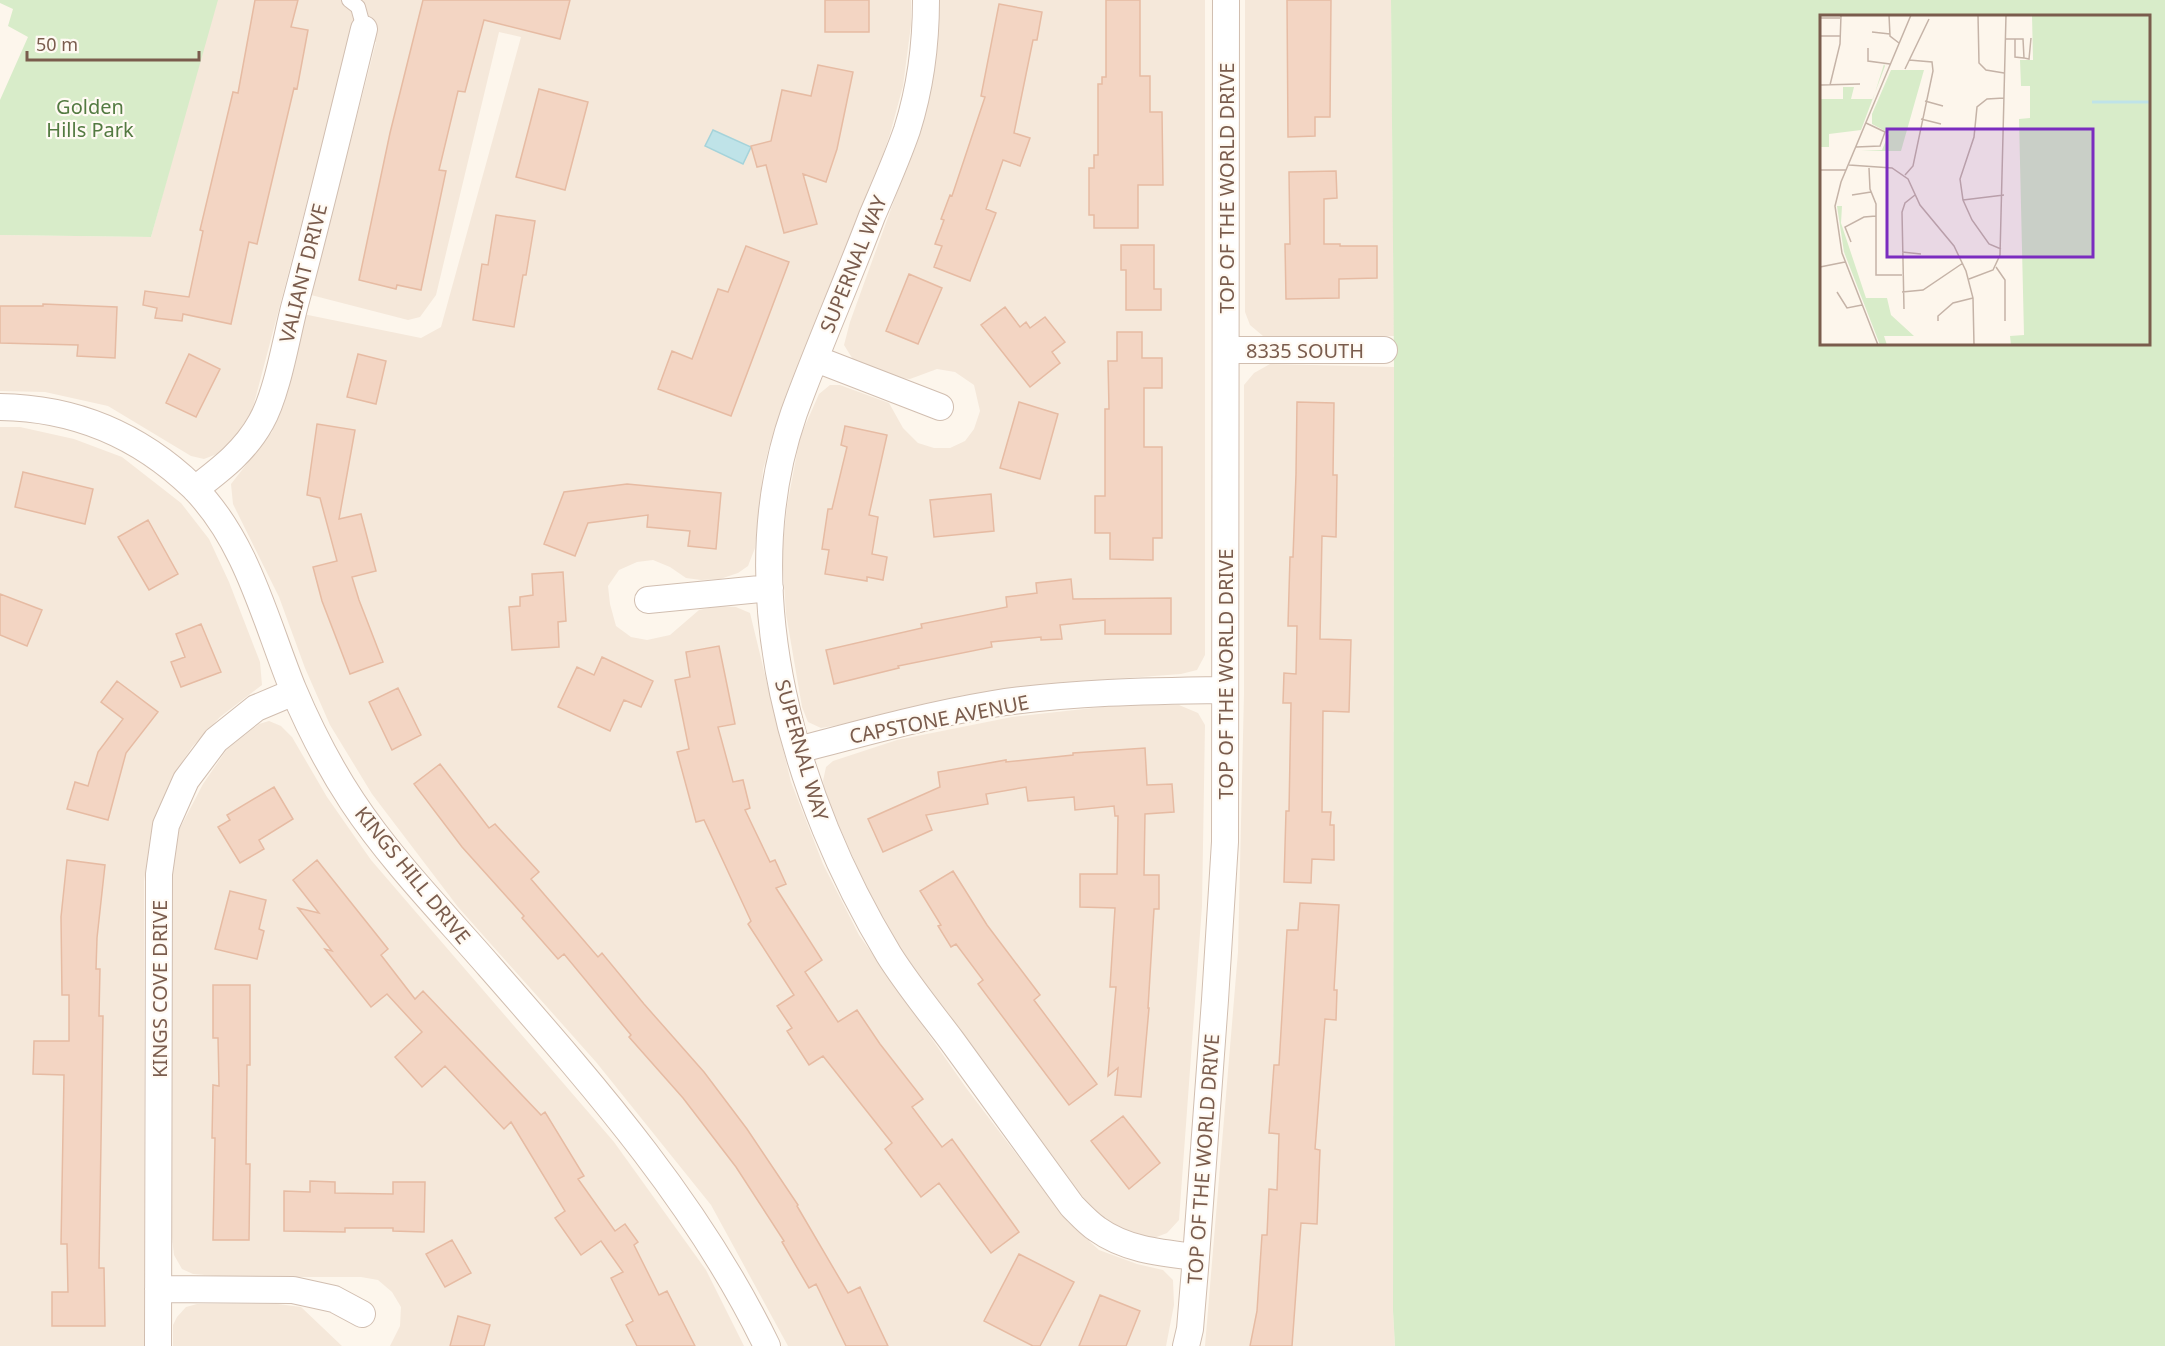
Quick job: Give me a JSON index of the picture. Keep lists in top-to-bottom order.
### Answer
{
  "streets": {
    "street": [
      "TOP OF THE WORLD DRIVE",
      "SUPERNAL WAY",
      "VALIANT DRIVE",
      "8335 SOUTH",
      "CAPSTONE AVENUE",
      "KINGS HILL DRIVE",
      "KINGS COVE DRIVE"
    ]
  },
  "crossings": [
    ["TOP OF THE WORLD DRIVE", "SUPERNAL WAY"],
    ["TOP OF THE WORLD DRIVE", "8335 SOUTH"],
    ["TOP OF THE WORLD DRIVE", "CAPSTONE AVENUE"],
    ["SUPERNAL WAY", "CAPSTONE AVENUE"],
    ["VALIANT DRIVE", "KINGS HILL DRIVE"],
    ["KINGS HILL DRIVE", "KINGS COVE DRIVE"]
  ],
  "parks": ["Golden Hills Park"],
  "scale_bar": "50 m"
}
